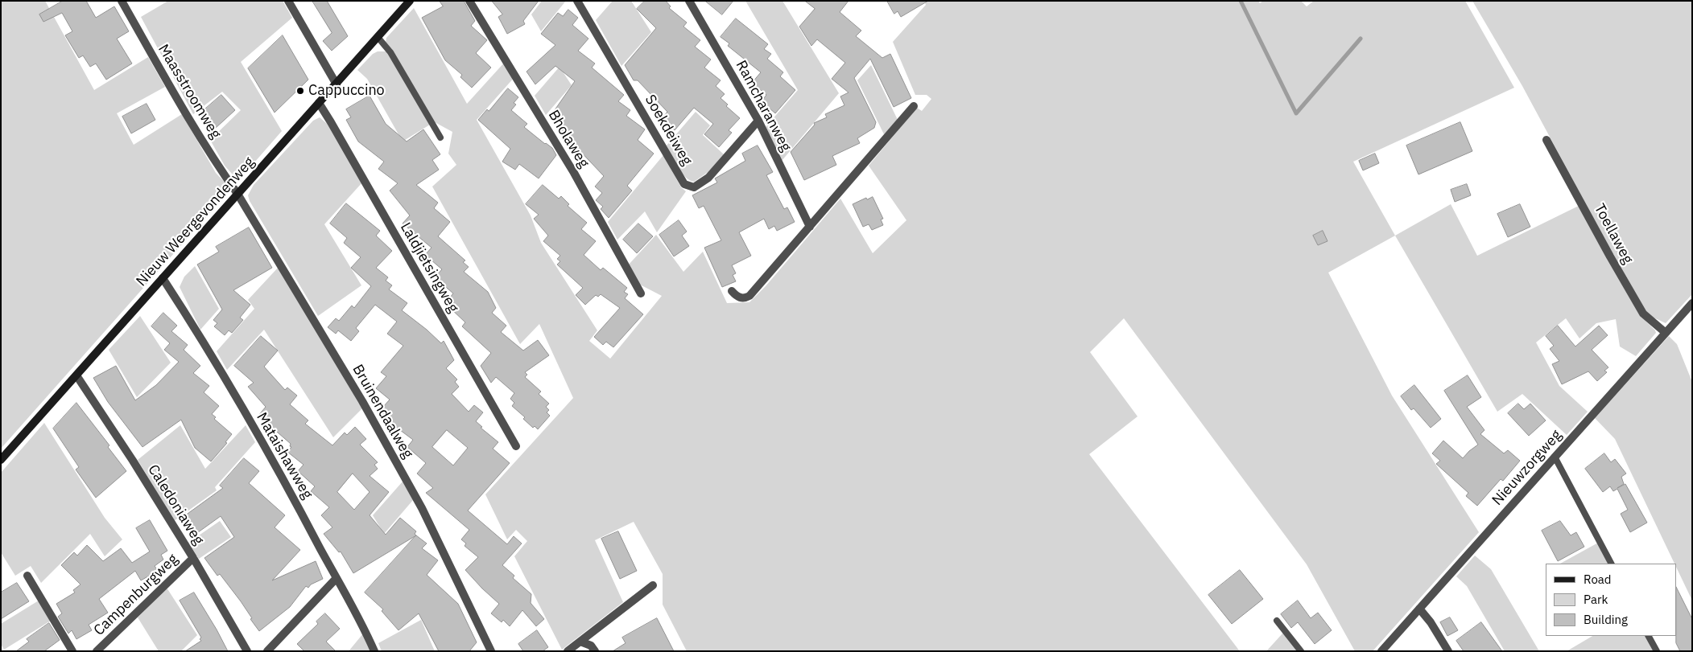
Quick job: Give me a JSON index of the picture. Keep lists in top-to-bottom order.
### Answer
{
  "streets": {
    "street": [
      "Maasstroomweg",
      "Ramcharanweg",
      "Soekdeiweg",
      "Bholaweg",
      "Nieuw Weergevondenweg",
      "Toellaweg",
      "Laldjietsingweg",
      "Bruinendaalweg",
      "Mataishawweg",
      "Nieuwzorgweg",
      "Caledoniaweg",
      "Campenburgweg"
    ]
  },
  "crossings": [
    ["Maasstroomweg", "Nieuw Weergevondenweg"],
    ["Maasstroomweg", "Bruinendaalweg"],
    ["Ramcharanweg", "Soekdeiweg"],
    ["Nieuw Weergevondenweg", "Laldjietsingweg"],
    ["Nieuw Weergevondenweg", "Bruinendaalweg"],
    ["Nieuw Weergevondenweg", "Mataishawweg"],
    ["Nieuw Weergevondenweg", "Caledoniaweg"],
    ["Toellaweg", "Nieuwzorgweg"],
    ["Caledoniaweg", "Campenburgweg"]
  ],
  "places": ["Cappuccino"],
  "legend": ["Road", "Park", "Building"]
}
